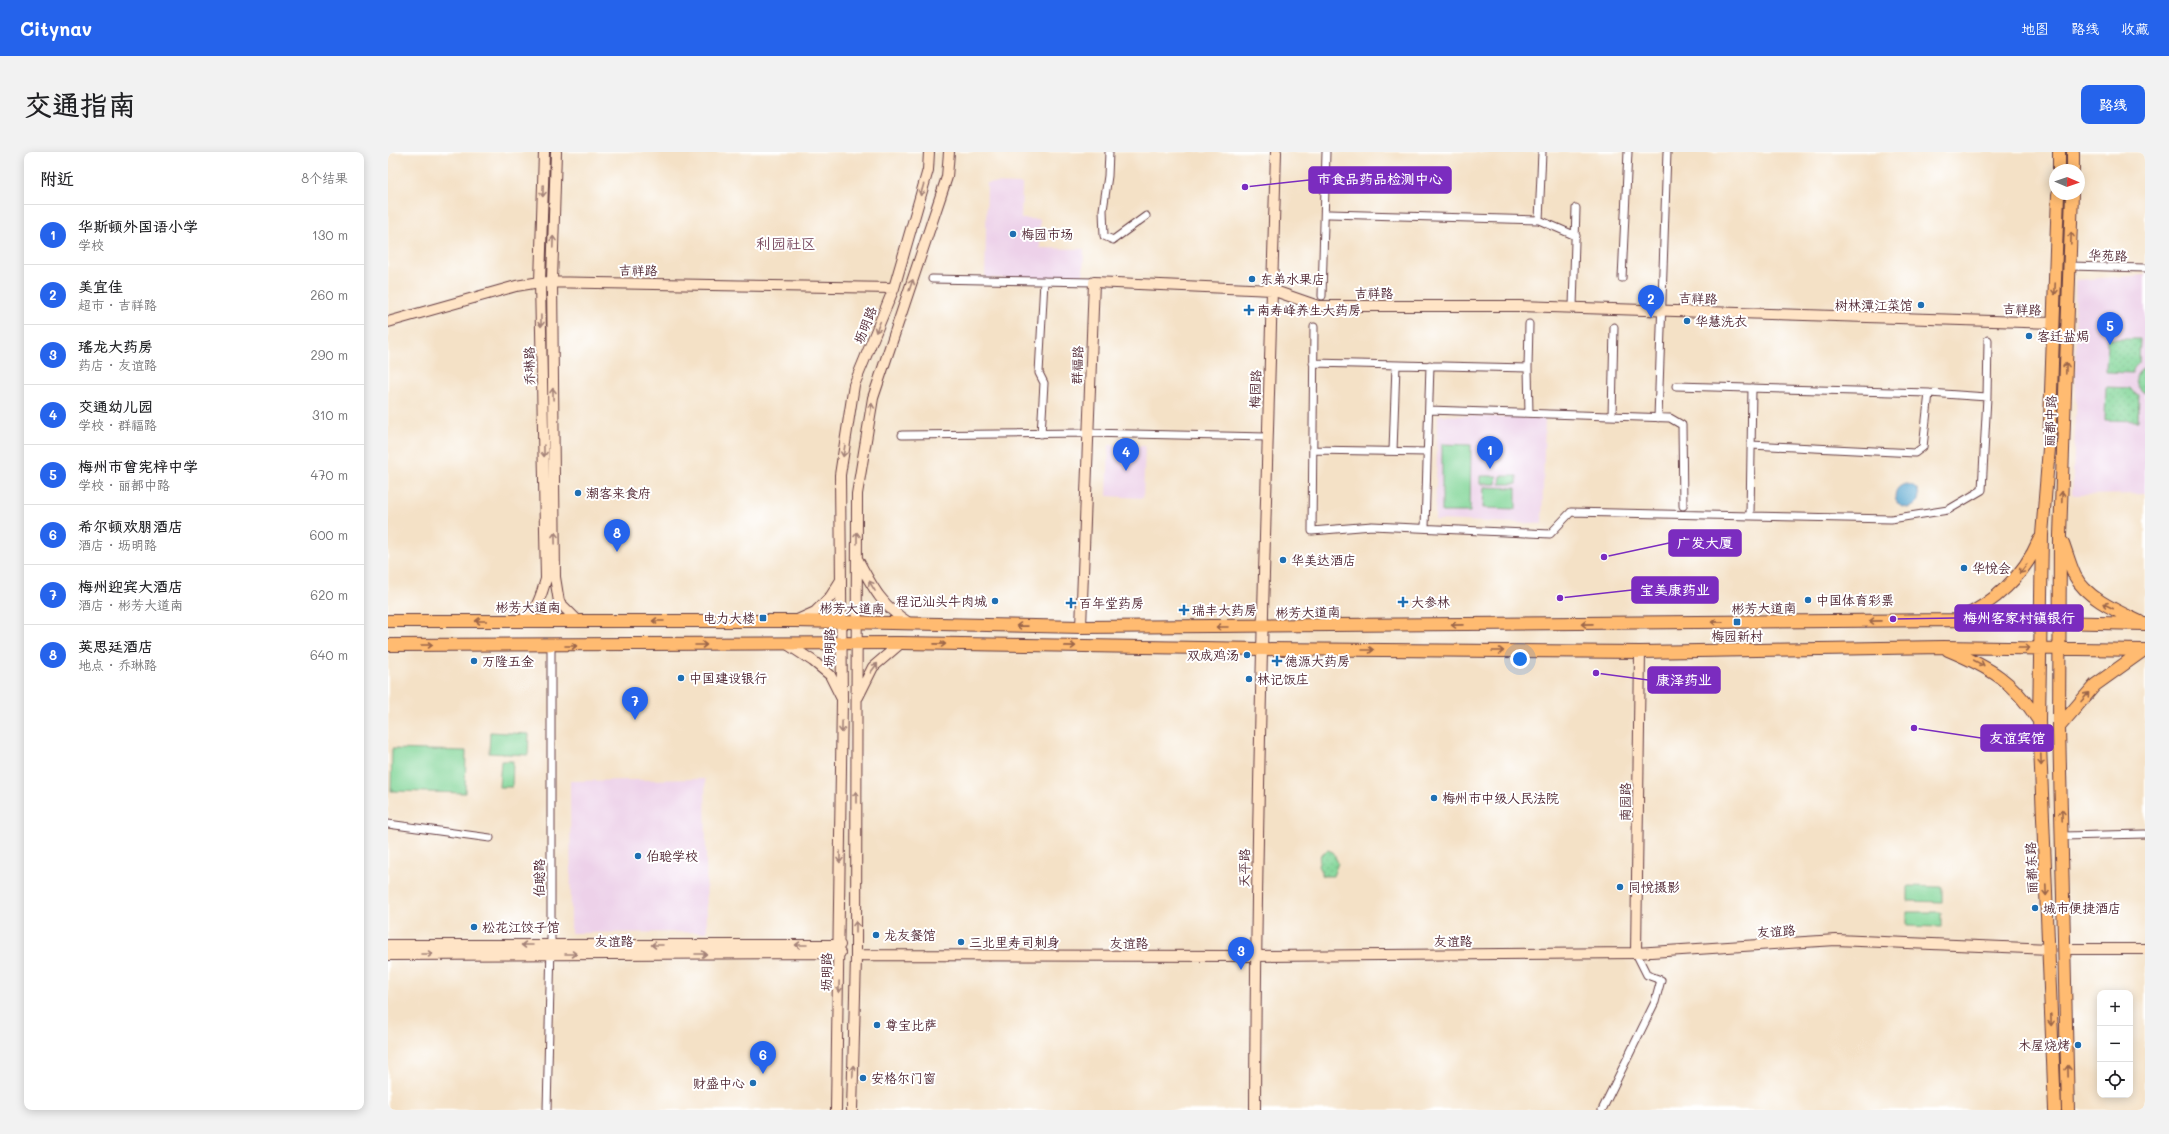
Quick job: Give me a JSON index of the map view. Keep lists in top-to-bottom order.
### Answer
{
  "streets": {
    "main road": ["丽都中路", "彬芳大道南", "丽都东路"],
    "street": [
      "华苑路",
      "吉祥路",
      "坜明路",
      "群福路",
      "乔琳路",
      "梅园路",
      "南园路",
      "天平路",
      "伯聪路",
      "友谊路"
    ]
  },
  "crossings": [
    ["华苑路", "丽都中路"],
    ["吉祥路", "坜明路"],
    ["吉祥路", "乔琳路"],
    ["吉祥路", "梅园路"],
    ["吉祥路", "丽都中路"],
    ["坜明路", "彬芳大道南"],
    ["坜明路", "友谊路"],
    ["群福路", "彬芳大道南"],
    ["梅园路", "彬芳大道南"],
    ["梅园路", "天平路"],
    ["丽都中路", "彬芳大道南"],
    ["丽都中路", "丽都东路"],
    ["彬芳大道南", "天平路"],
    ["南园路", "友谊路"],
    ["天平路", "友谊路"],
    ["丽都东路", "友谊路"],
    ["伯聪路", "友谊路"]
  ],
  "districts": ["利园社区"],
  "places": {
    "other": [
      "市食品药品检测中心",
      "梅园市场",
      "东弟水果店",
      "树林潭江菜馆",
      "华慧洗衣",
      "客迁盐焗",
      "潮客来食府",
      "广发大厦",
      "华美达酒店",
      "华悦会",
      "宝美康药业",
      "中国体育彩票",
      "程记汕头牛肉城",
      "梅州客家村镇银行",
      "双成鸡汤",
      "万隆五金",
      "康泽药业",
      "中国建设银行",
      "林记饭庄",
      "友谊宾馆",
      "梅州市中级人民法院",
      "伯聪学校",
      "同悦摄影",
      "城市便捷酒店",
      "松花江饺子馆",
      "龙友餐馆",
      "三北里寿司刺身",
      "尊宝比萨",
      "木屋烧烤",
      "安格尔门窗",
      "财盛中心"
    ],
    "health": [
      "南寿峰养生大药房",
      "大参林",
      "百年堂药房",
      "瑞丰大药房",
      "德源大药房"
    ],
    "transit": ["电力大楼", "梅园新村"]
  },
  "north": "right",
  "page": {
    "header": "Citynav",
    "nav": ["地图", "路线", "收藏"],
    "buttons": "路线",
    "title": "交通指南",
    "heading": ["附近", "8个结果"],
    "list": [
      {
        "mark": "1",
        "name": "华斯顿外国语小学",
        "note": "学校",
        "value": "130 m"
      },
      {
        "mark": "2",
        "name": "美宜佳",
        "note": "超市 · 吉祥路",
        "value": "260 m"
      },
      {
        "mark": "3",
        "name": "瑶龙大药房",
        "note": "药店 · 友谊路",
        "value": "290 m"
      },
      {
        "mark": "4",
        "name": "交通幼儿园",
        "note": "学校 · 群福路",
        "value": "310 m"
      },
      {
        "mark": "5",
        "name": "梅州市曾宪梓中学",
        "note": "学校 · 丽都中路",
        "value": "470 m"
      },
      {
        "mark": "6",
        "name": "希尔顿欢朋酒店",
        "note": "酒店 · 坜明路",
        "value": "600 m"
      },
      {
        "mark": "7",
        "name": "梅州迎宾大酒店",
        "note": "酒店 · 彬芳大道南",
        "value": "620 m"
      },
      {
        "mark": "8",
        "name": "英思廷酒店",
        "note": "地点 · 乔琳路",
        "value": "640 m"
      }
    ],
    "pins": [
      "2",
      "5",
      "1",
      "4",
      "8",
      "7",
      "3",
      "6"
    ],
    "map_buttons": ["+", "−"]
  }
}
